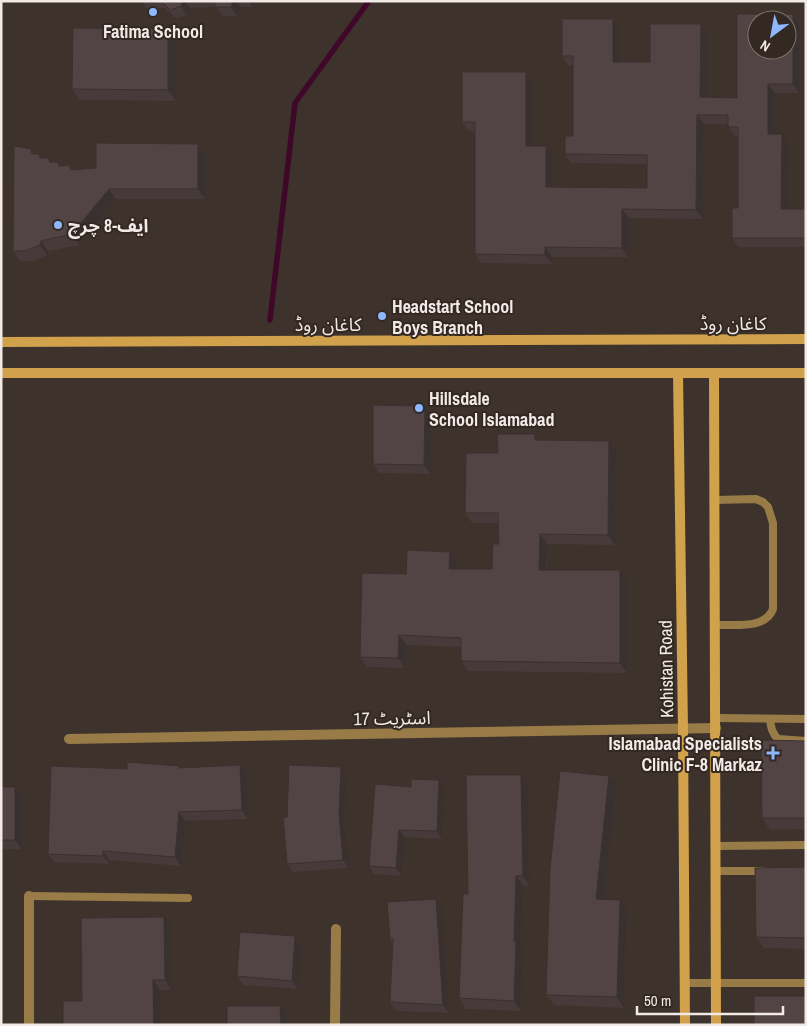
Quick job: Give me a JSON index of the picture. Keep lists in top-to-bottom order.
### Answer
{
  "streets": {
    "street": ["کاغان روڈ", "Kohistan Road", "اسٹریٹ 17"]
  },
  "crossings": [
    ["Kohistan Road", "اسٹریٹ 17"]
  ],
  "places": {
    "other": [
      "Fatima School",
      "ایف-8 چرچ",
      "Headstart School Boys Branch",
      "Hillsdale School Islamabad"
    ],
    "health": ["Islamabad Specialists Clinic F-8 Markaz"]
  },
  "scale_bar": "50 m",
  "north": "bottom left"
}
